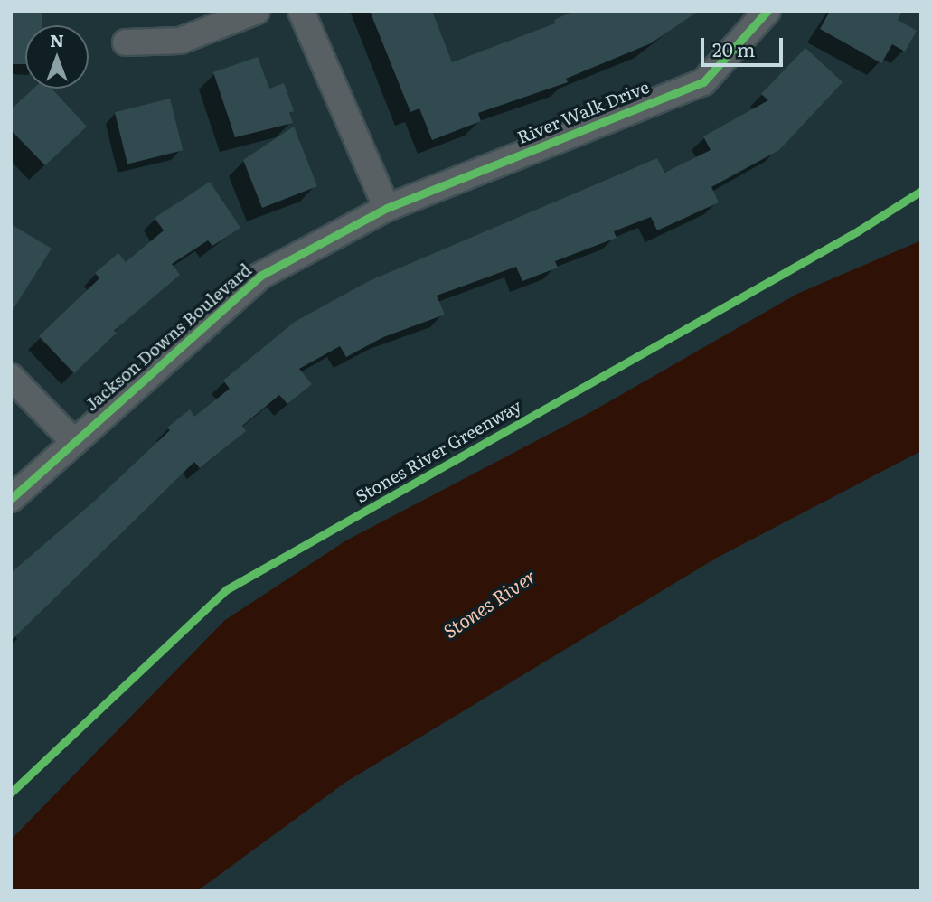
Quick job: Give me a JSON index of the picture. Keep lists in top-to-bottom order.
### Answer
{
  "streets": {
    "street": ["River Walk Drive", "Jackson Downs Boulevard"],
    "cycle path": ["Stones River Greenway"]
  },
  "crossings": [
    ["River Walk Drive", "Jackson Downs Boulevard"]
  ],
  "water": ["Stones River"],
  "scale_bar": "20 m",
  "north": "top"
}
